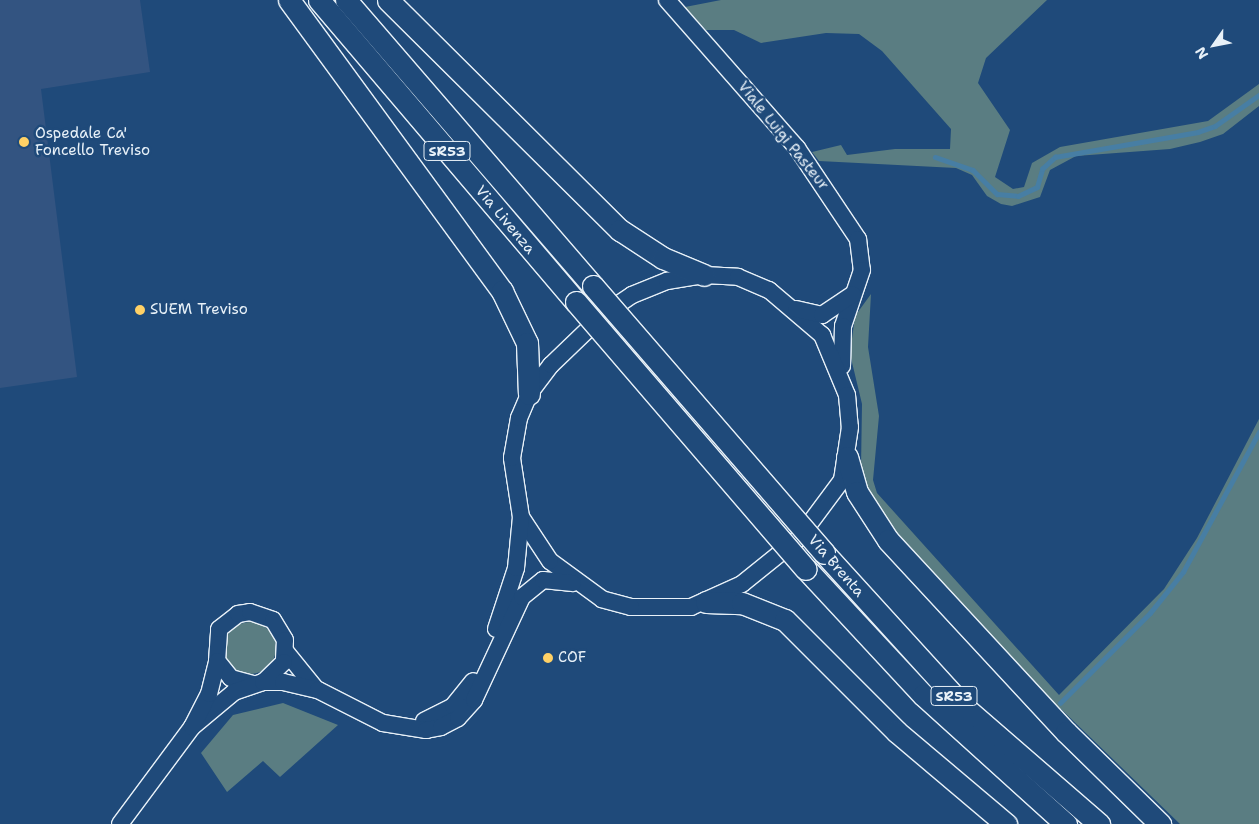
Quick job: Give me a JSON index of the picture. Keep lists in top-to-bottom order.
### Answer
{
  "streets": {
    "highway": ["SR53", "Via Livenza", "Via Brenta"],
    "street": ["Viale Luigi Pasteur"]
  },
  "crossings": [
    ["Via Livenza", "Via Brenta"]
  ],
  "places": ["Ospedale Ca' Foncello Treviso", "SUEM Treviso", "COF"],
  "north": "bottom left"
}
